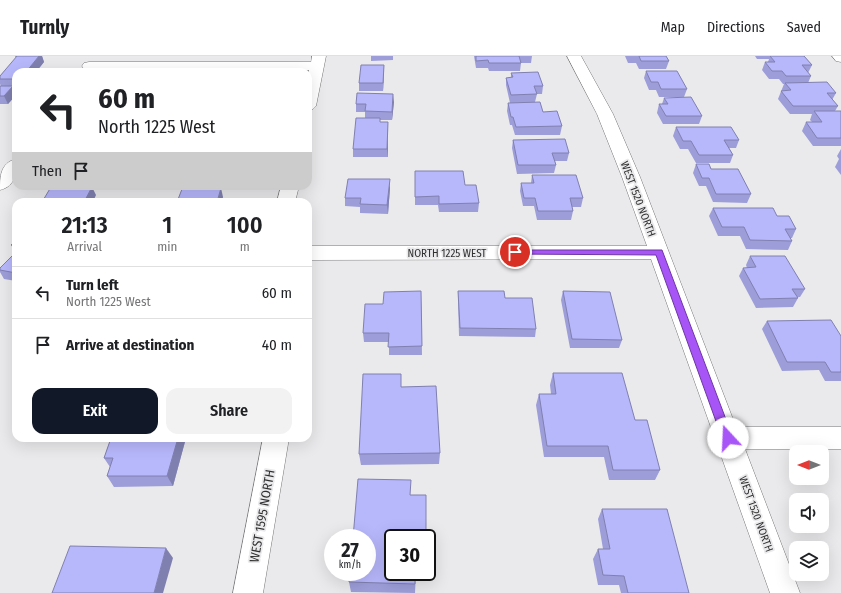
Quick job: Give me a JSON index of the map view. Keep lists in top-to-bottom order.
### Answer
{
  "streets": {
    "street": ["WEST 1520 NORTH", "NORTH 1225 WEST", "WEST 1595 NORTH"]
  },
  "crossings": [
    ["WEST 1520 NORTH", "NORTH 1225 WEST"]
  ],
  "north": "left",
  "page": {
    "header": "Turnly",
    "nav": ["Map", "Directions", "Saved"],
    "turn": ["60 m", "North 1225 West"],
    "then": "Then",
    "eta": [
      "21:13",
      "Arrival",
      "1",
      "min",
      "100",
      "m"
    ],
    "list": [
      {
        "name": "Turn left",
        "note": "North 1225 West",
        "value": "60 m"
      },
      {
        "name": "Arrive at destination",
        "value": "40 m"
      }
    ],
    "buttons": ["Exit", "Share"],
    "speed": "27 km/h",
    "limit": "30"
  }
}
